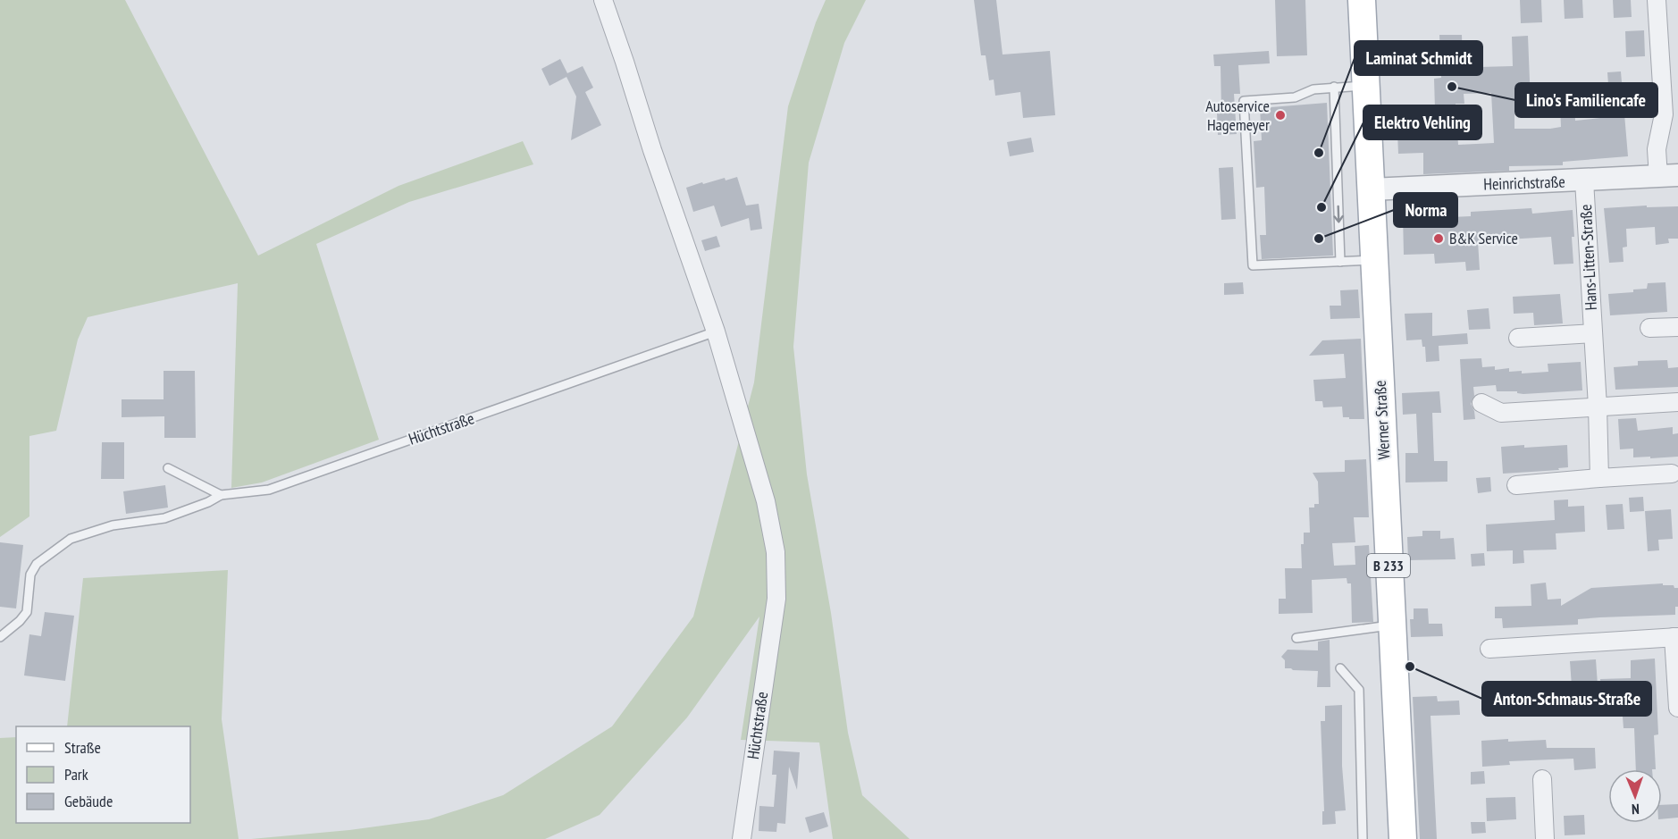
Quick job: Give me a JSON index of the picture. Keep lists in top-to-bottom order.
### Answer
{
  "streets": {
    "main road": ["Werner Straße", "B 233"],
    "street": ["Heinrichstraße", "Hans-Litten-Straße", "Hüchtstraße"]
  },
  "crossings": [
    ["Heinrichstraße", "Hans-Litten-Straße"],
    ["Heinrichstraße", "Werner Straße"]
  ],
  "places": [
    "Lino's Familiencafe",
    "Autoservice Hagemeyer",
    "Laminat Schmidt",
    "Elektro Vehling",
    "Norma",
    "B&K Service",
    "Anton-Schmaus-Straße"
  ],
  "legend": ["Straße", "Park", "Gebäude"],
  "north": "bottom"
}
